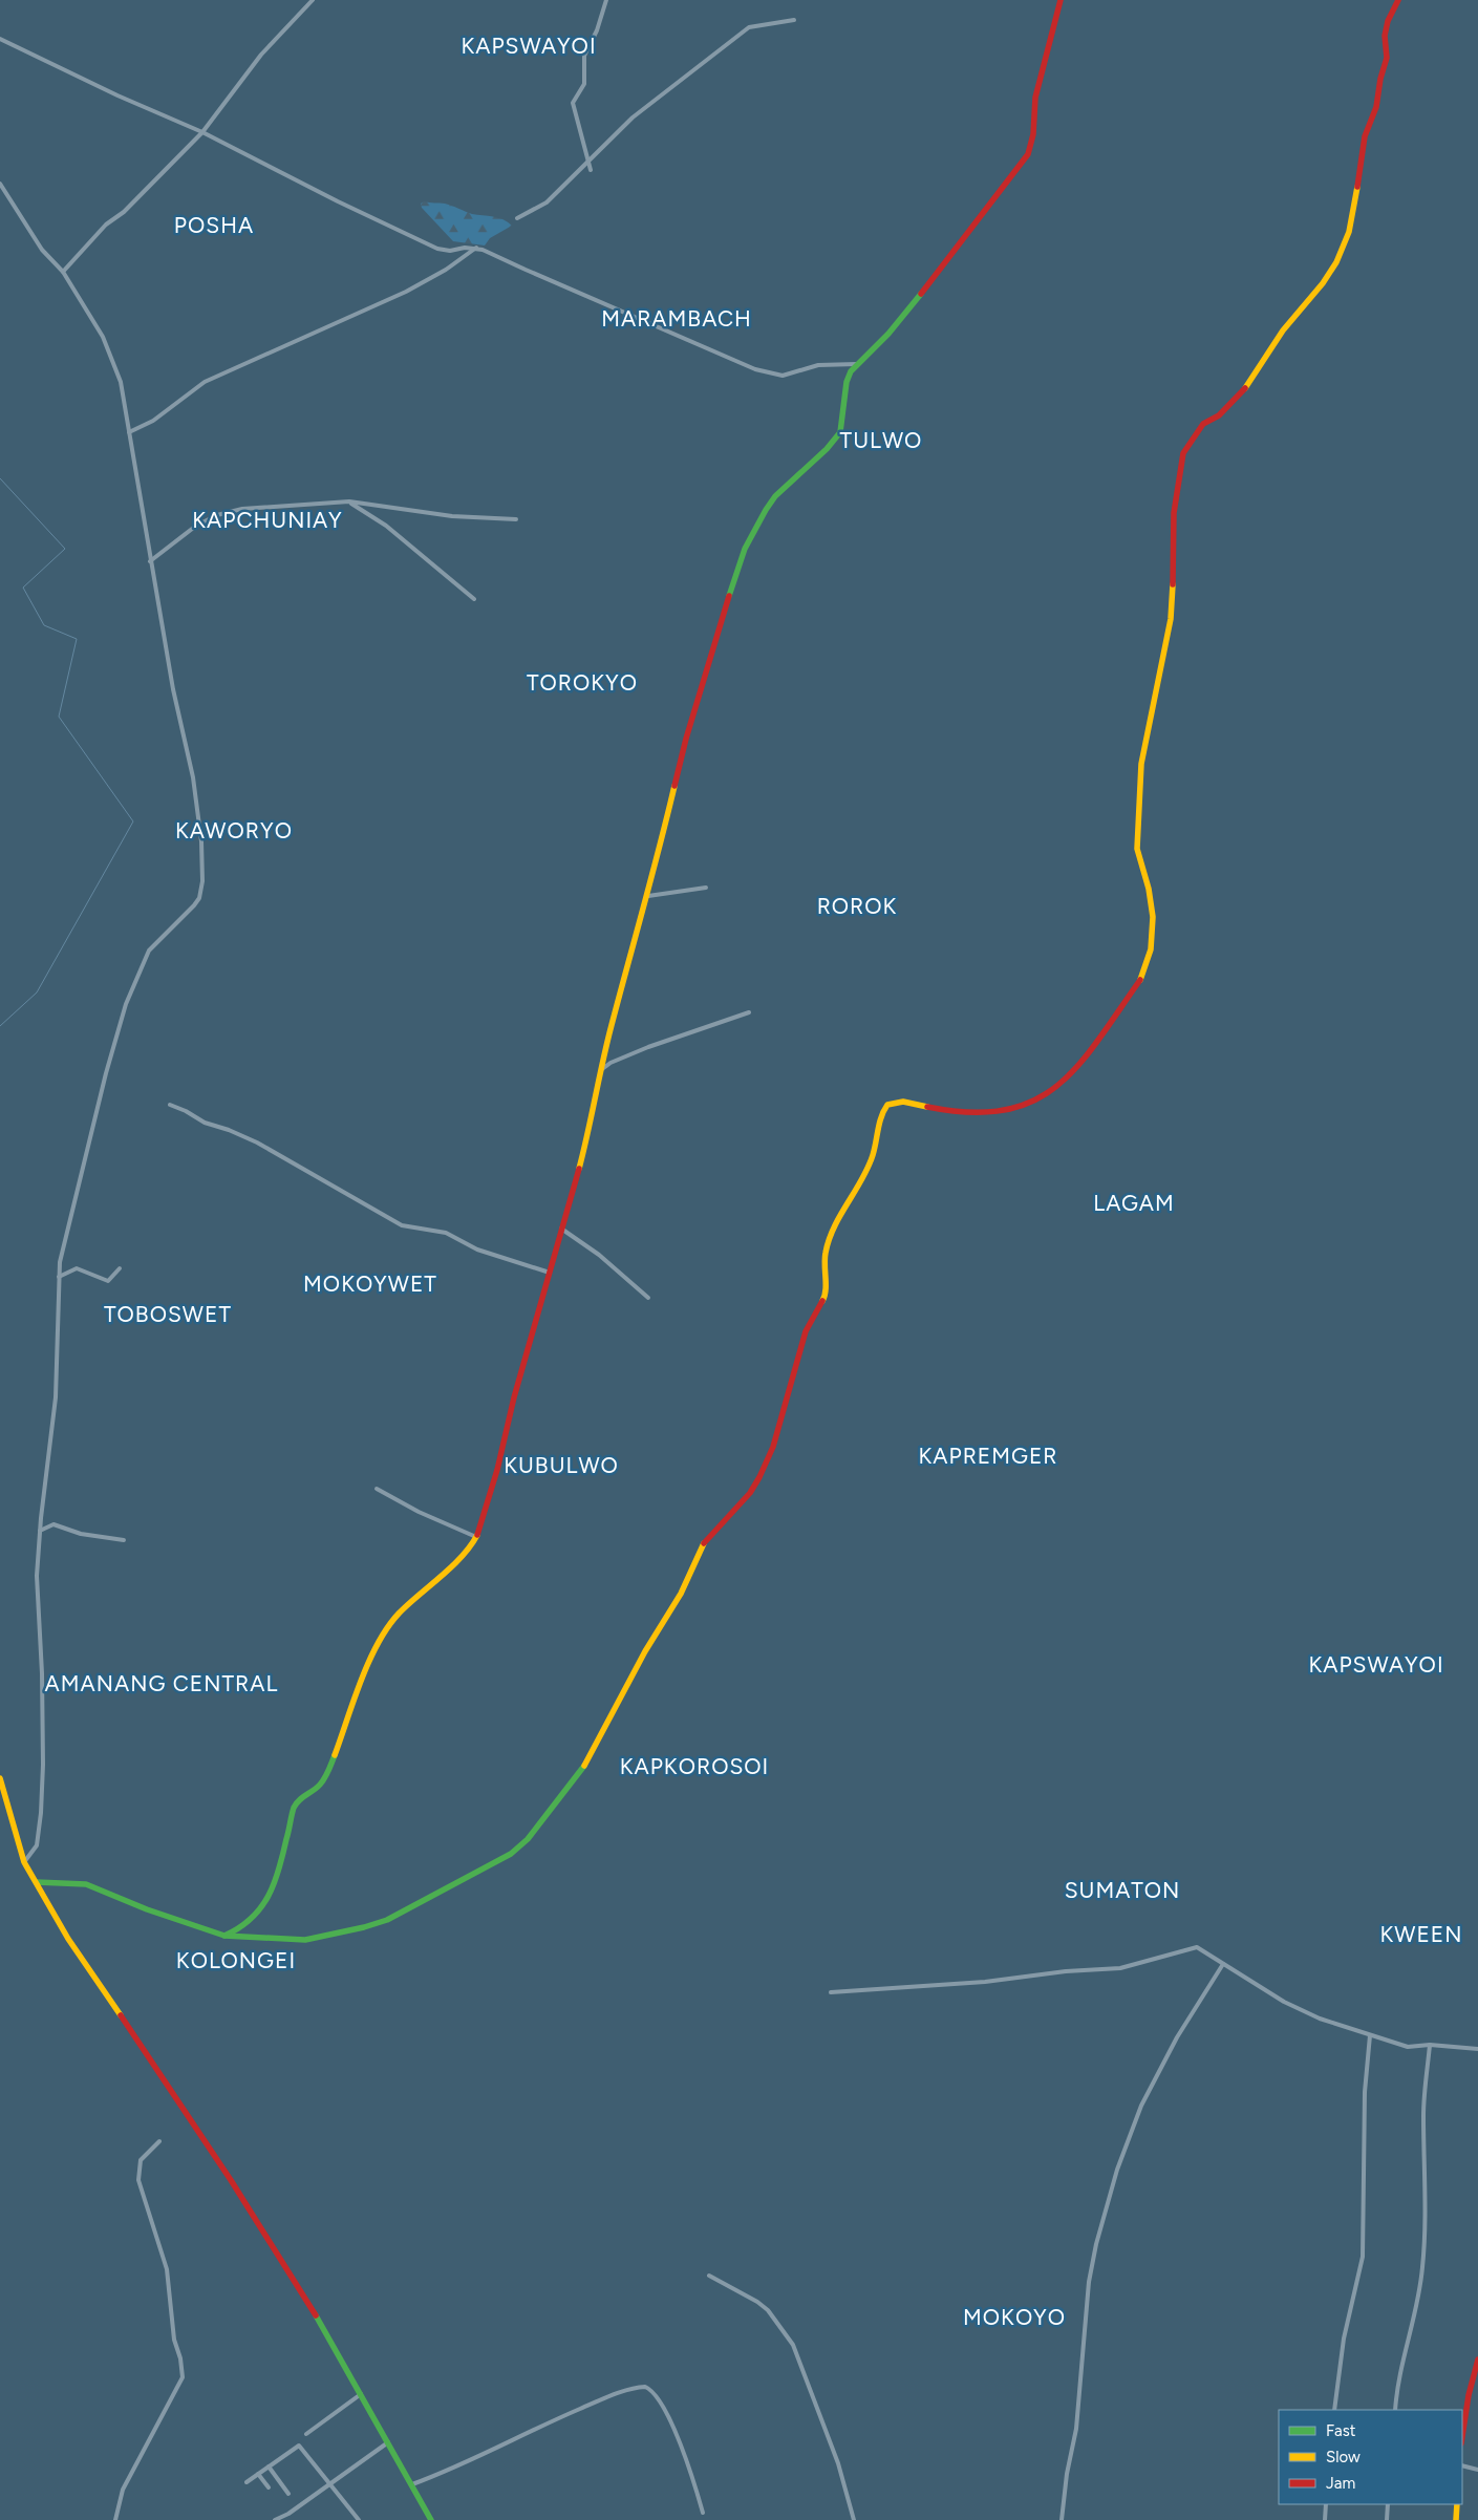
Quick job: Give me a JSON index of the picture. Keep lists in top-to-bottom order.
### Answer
{
  "districts": [
    "KAPSWAYOI",
    "POSHA",
    "MARAMBACH",
    "TULWO",
    "KAPCHUNIAY",
    "TOROKYO",
    "KAWORYO",
    "ROROK",
    "LAGAM",
    "MOKOYWET",
    "TOBOSWET",
    "KAPREMGER",
    "KUBULWO",
    "KAPSWAYOI",
    "AMANANG CENTRAL",
    "KAPKOROSOI",
    "SUMATON",
    "KWEEN",
    "KOLONGEI",
    "MOKOYO"
  ],
  "legend": ["Fast", "Slow", "Jam"]
}
